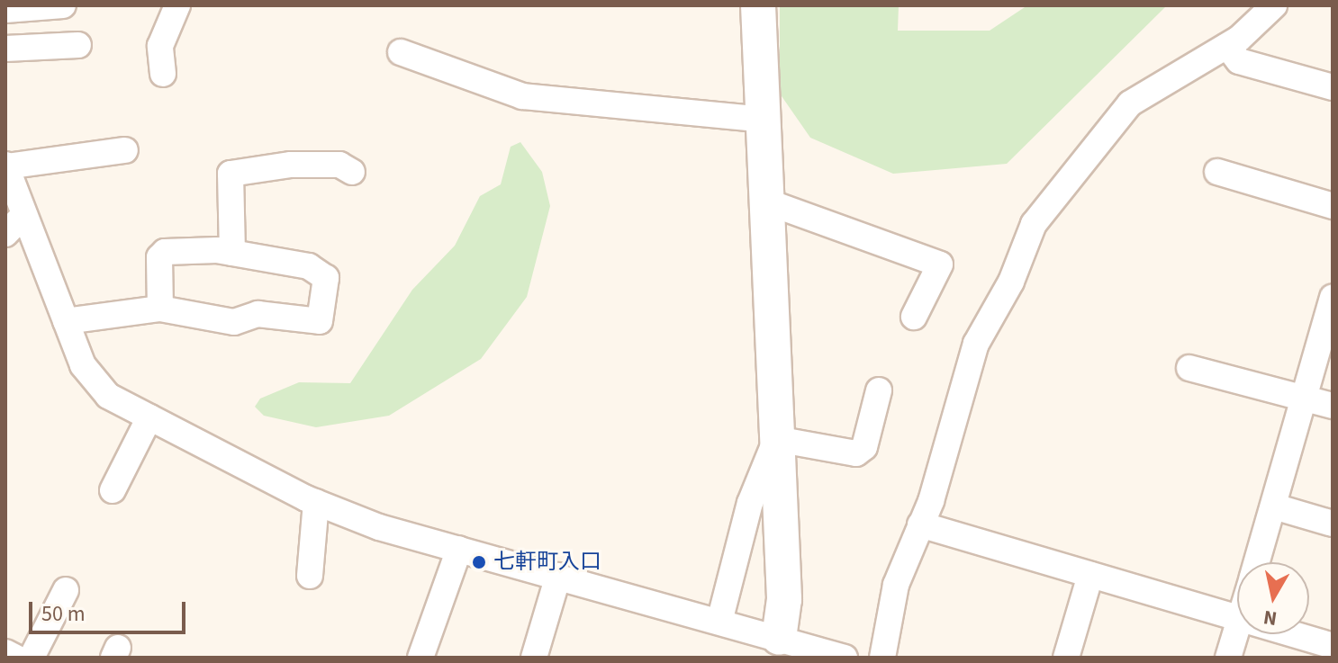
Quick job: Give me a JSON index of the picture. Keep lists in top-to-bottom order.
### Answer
{
  "places": ["七軒町入口"],
  "scale_bar": "50 m",
  "north": "bottom"
}
